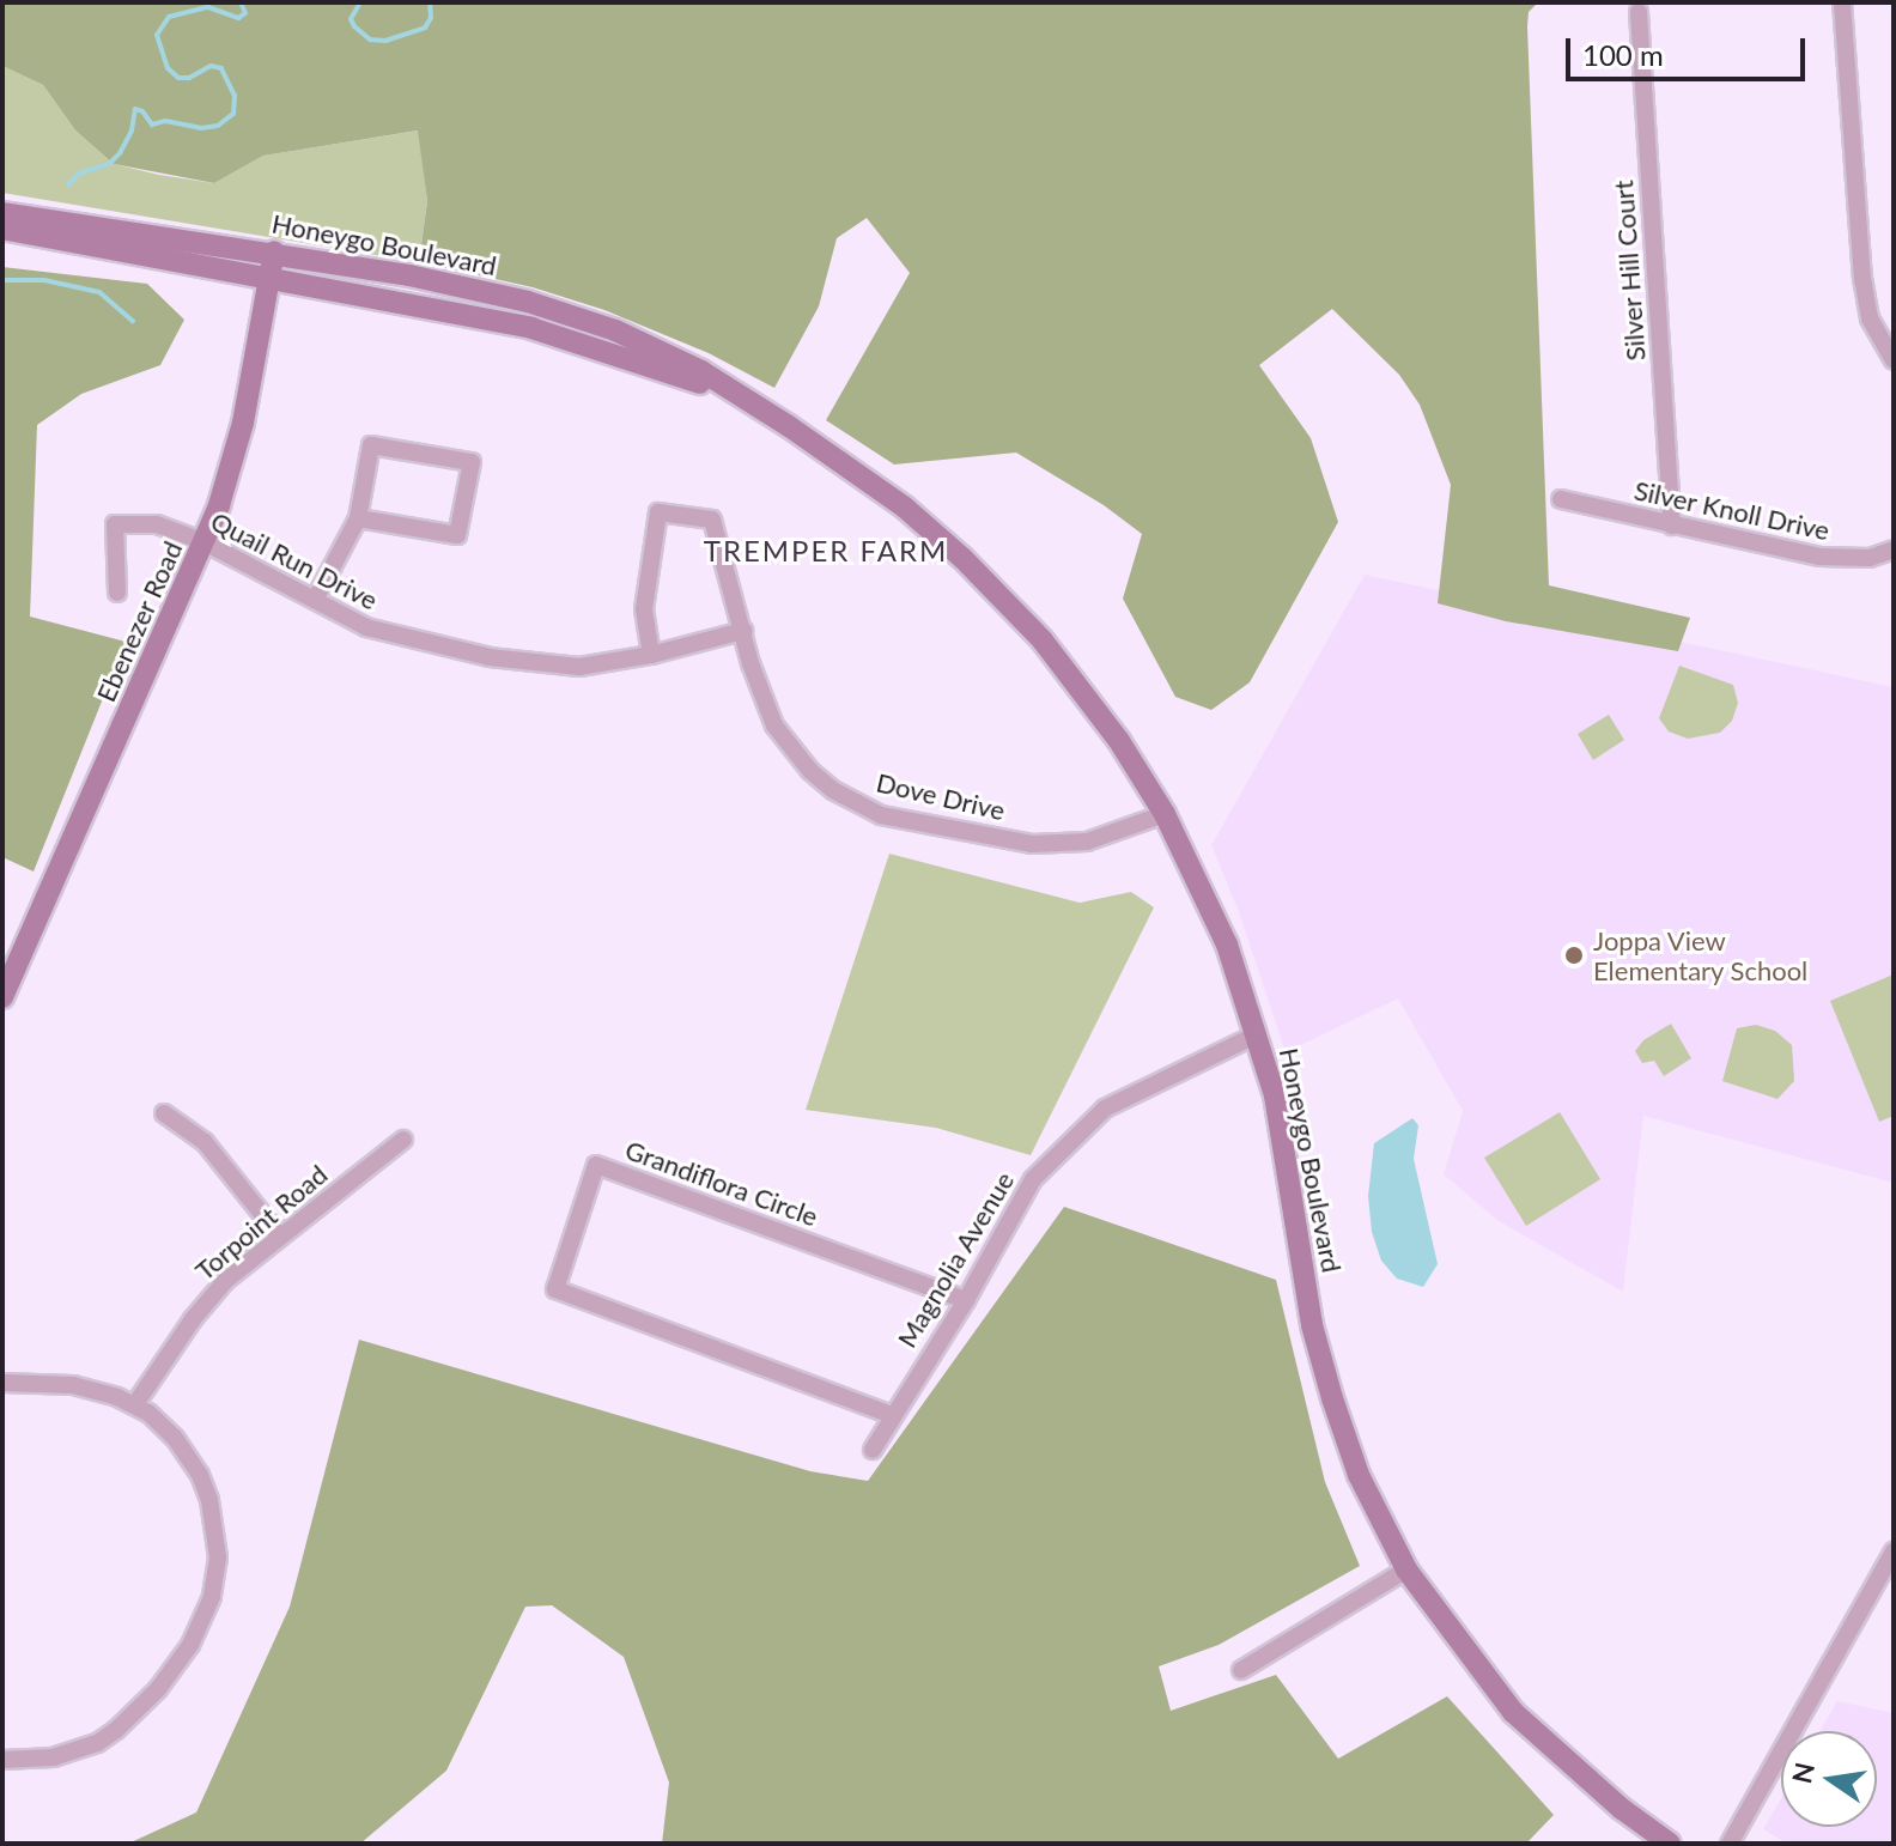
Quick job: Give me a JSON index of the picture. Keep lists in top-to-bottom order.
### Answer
{
  "streets": {
    "main road": ["Honeygo Boulevard", "Ebenezer Road"],
    "street": [
      "Silver Hill Court",
      "Silver Knoll Drive",
      "Quail Run Drive",
      "Dove Drive",
      "Grandiflora Circle",
      "Torpoint Road",
      "Magnolia Avenue"
    ]
  },
  "crossings": [
    ["Honeygo Boulevard", "Ebenezer Road"],
    ["Honeygo Boulevard", "Dove Drive"],
    ["Honeygo Boulevard", "Magnolia Avenue"],
    ["Silver Hill Court", "Silver Knoll Drive"],
    ["Quail Run Drive", "Ebenezer Road"],
    ["Quail Run Drive", "Dove Drive"],
    ["Grandiflora Circle", "Magnolia Avenue"]
  ],
  "districts": ["TREMPER FARM"],
  "places": ["Joppa View Elementary School"],
  "scale_bar": "100 m",
  "north": "left"
}
